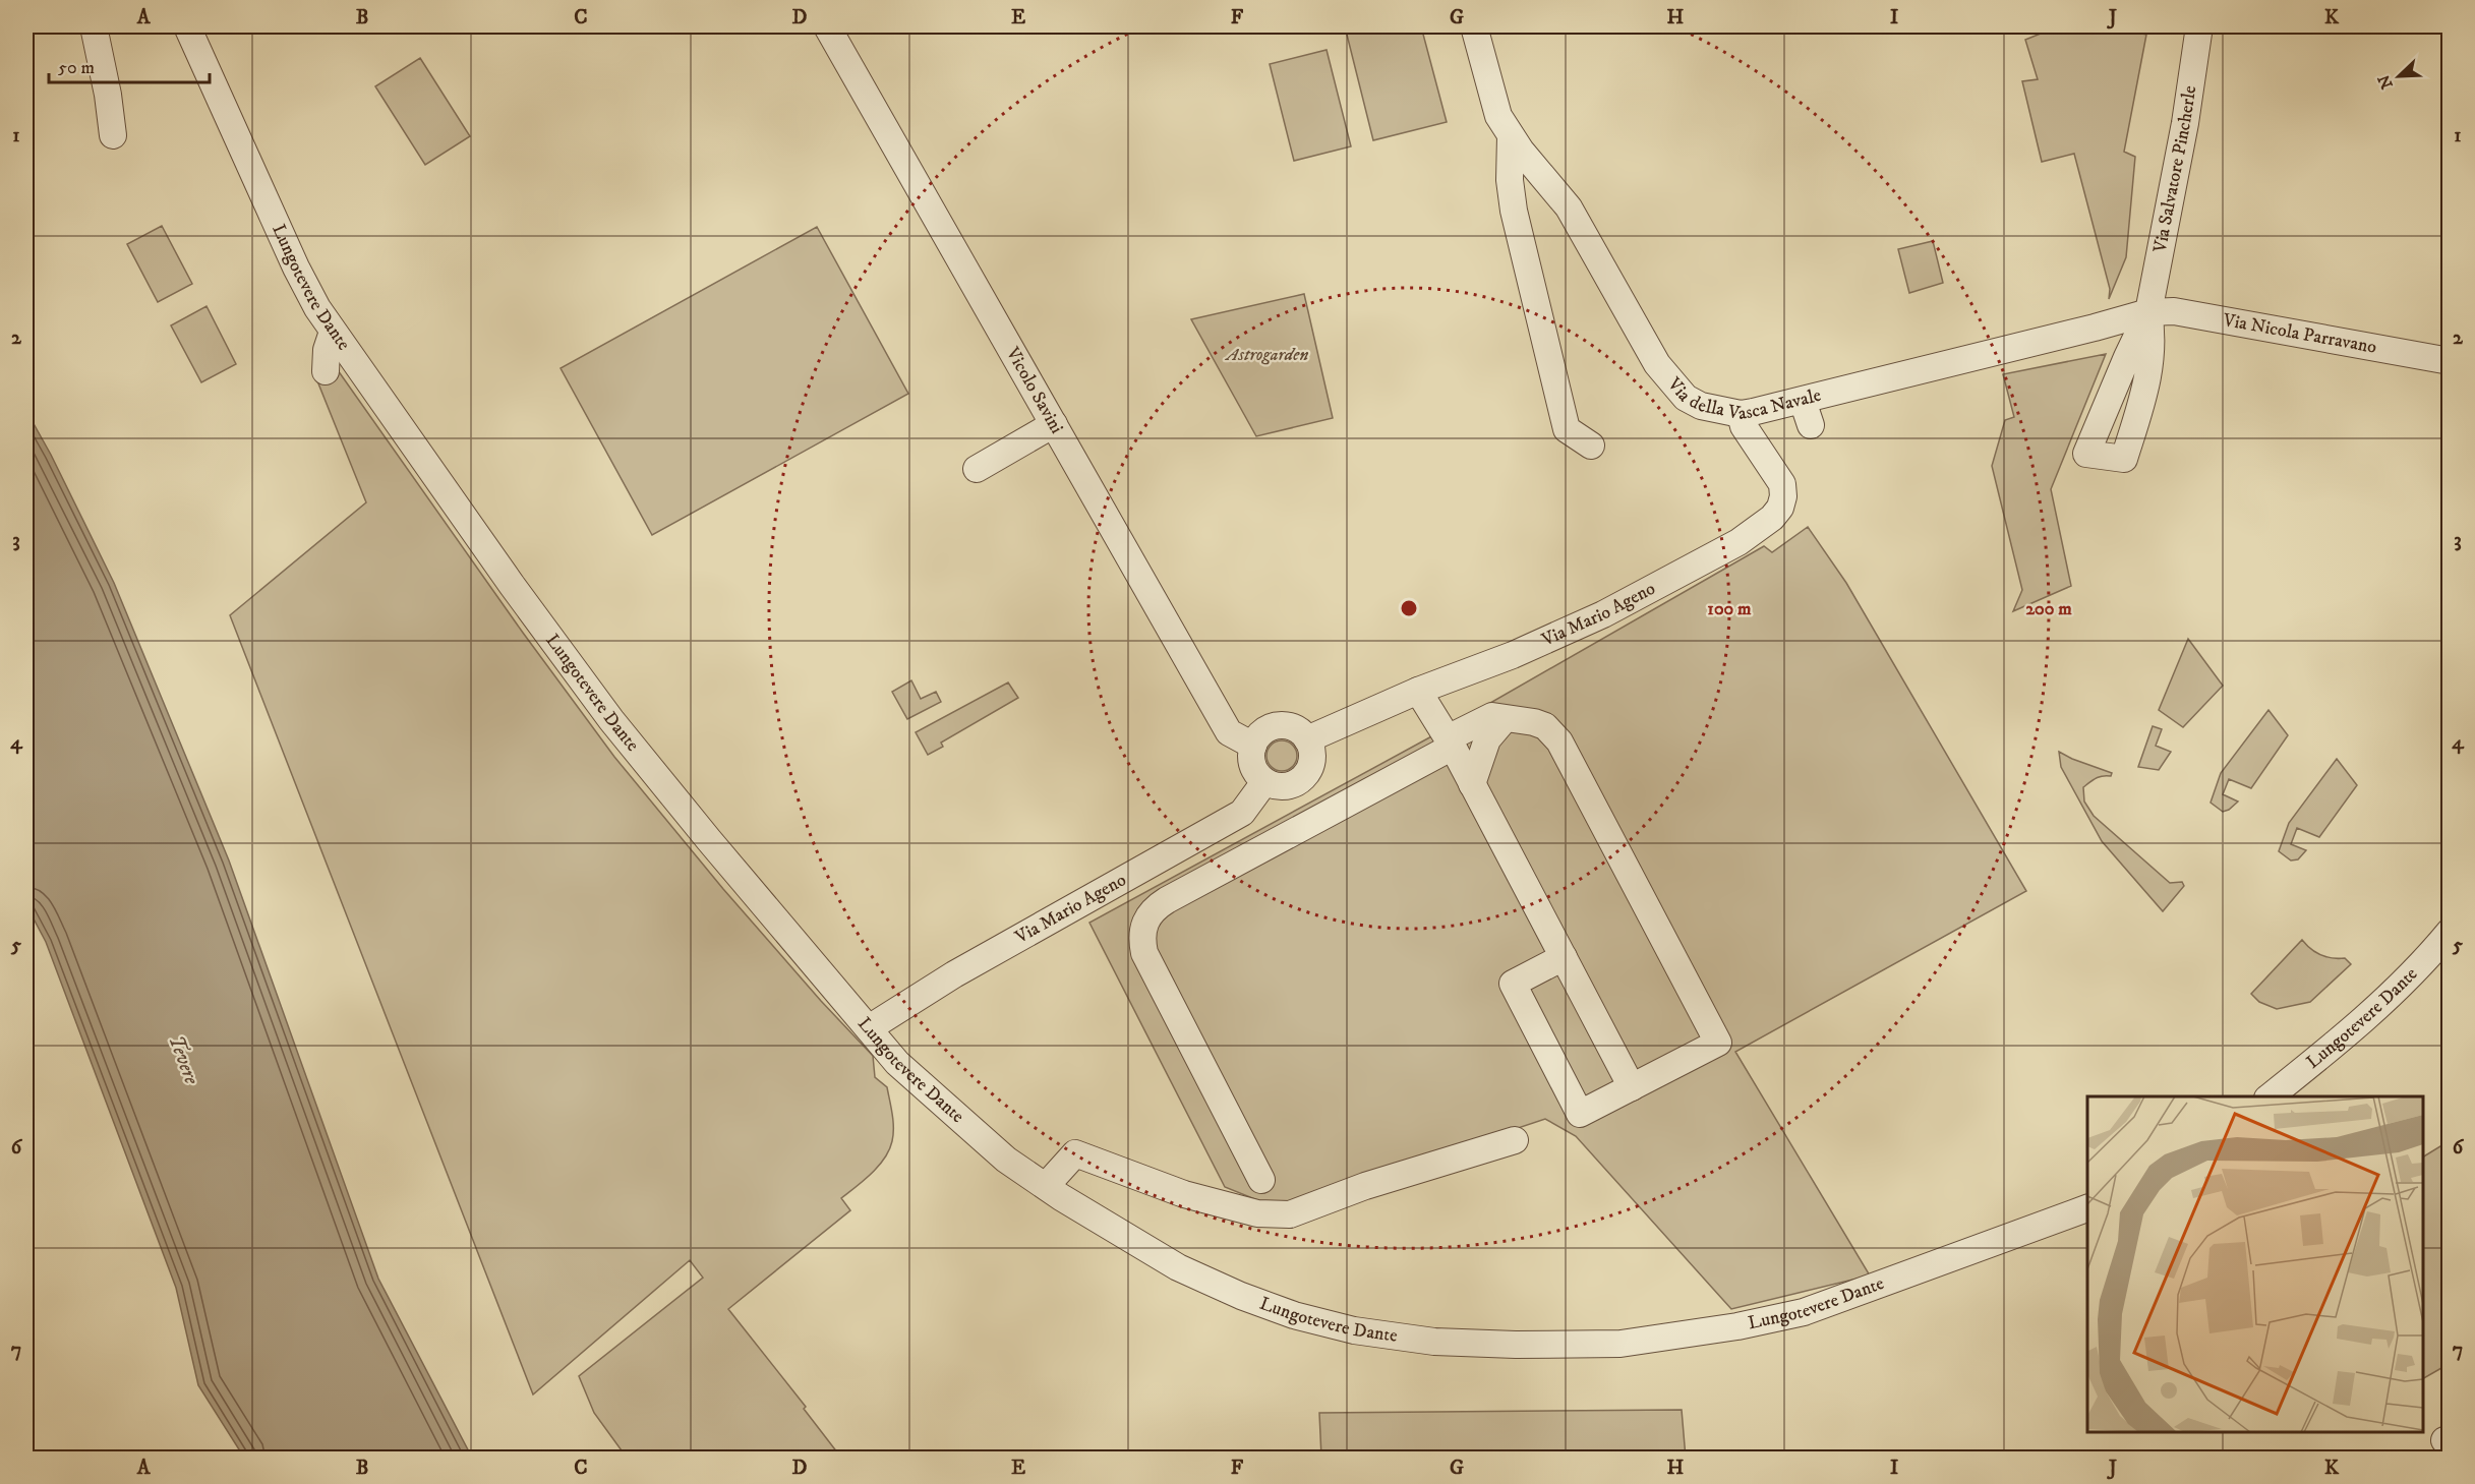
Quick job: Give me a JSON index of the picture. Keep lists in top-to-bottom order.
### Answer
{
  "streets": {
    "street": [
      "Via Salvatore Pincherle",
      "Lungotevere Dante",
      "Via Nicola Parravano",
      "Via della Vasca Navale",
      "Vicolo Savini",
      "Via Mario Ageno"
    ]
  },
  "crossings": [
    ["Via Salvatore Pincherle", "Via Nicola Parravano"],
    ["Via Salvatore Pincherle", "Via della Vasca Navale"],
    ["Lungotevere Dante", "Via Mario Ageno"],
    ["Via Nicola Parravano", "Via della Vasca Navale"],
    ["Via della Vasca Navale", "Via Mario Ageno"],
    ["Vicolo Savini", "Via Mario Ageno"]
  ],
  "water": ["Tevere"],
  "parks": ["Astrogarden"],
  "scale_bar": "50 m",
  "north": "bottom left",
  "grid": {
    "columns": [
      "A",
      "B",
      "C",
      "D",
      "E",
      "F",
      "G",
      "H",
      "I",
      "J",
      "K"
    ],
    "rows": [
      "1",
      "2",
      "3",
      "4",
      "5",
      "6",
      "7"
    ]
  },
  "rings": ["100 m", "200 m"]
}
